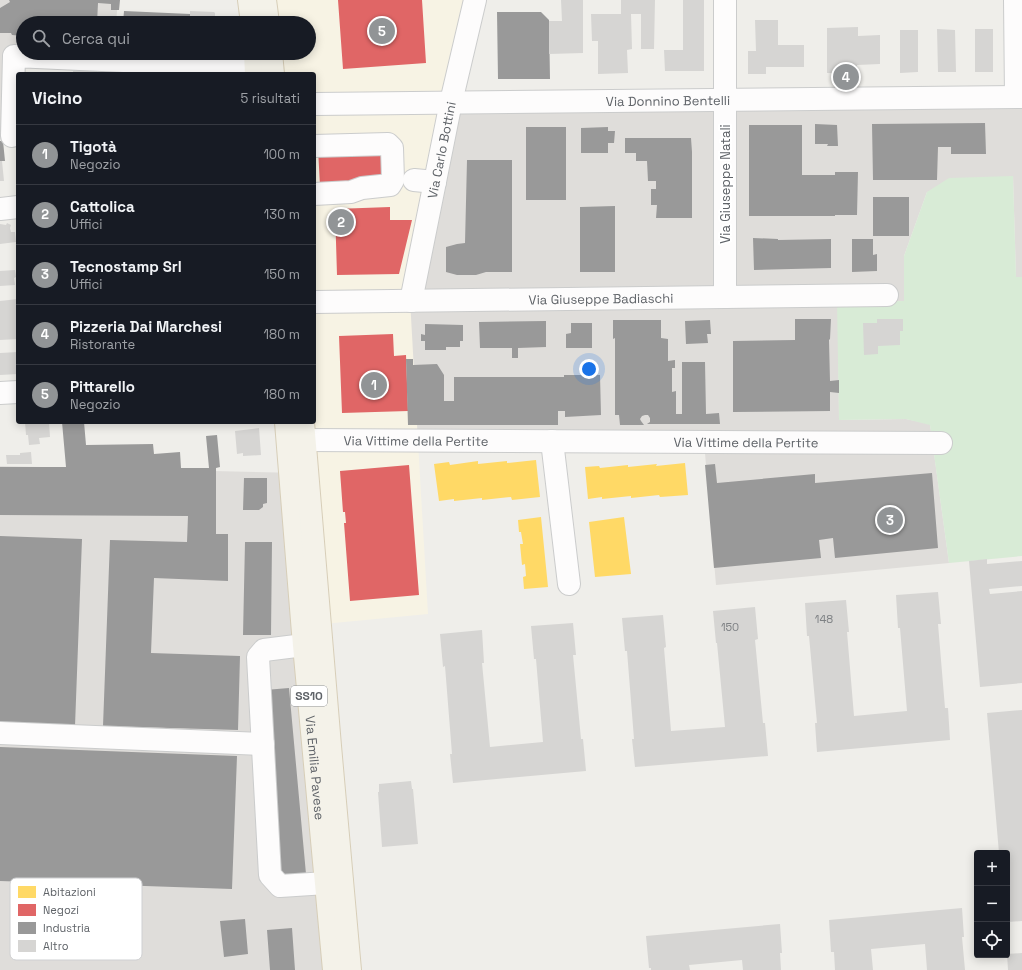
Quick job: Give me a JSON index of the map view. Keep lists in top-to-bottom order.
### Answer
{
  "streets": {
    "main road": ["SS10", "Via Emilia Pavese"],
    "street": [
      "Via Donnino Bentelli",
      "Via Carlo Bottini",
      "Via Giuseppe Natali",
      "Via Giuseppe Badiaschi",
      "Via Vittime della Pertite"
    ]
  },
  "crossings": [
    ["Via Donnino Bentelli", "Via Carlo Bottini"],
    ["Via Donnino Bentelli", "Via Giuseppe Natali"],
    ["Via Carlo Bottini", "Via Giuseppe Badiaschi"],
    ["Via Giuseppe Natali", "Via Giuseppe Badiaschi"],
    ["Via Vittime della Pertite", "Via Emilia Pavese"]
  ],
  "house_numbers": ["148", "150"],
  "legend": [
    "Abitazioni",
    "Negozi",
    "Industria",
    "Altro"
  ],
  "page": {
    "pins": [
      "5",
      "4",
      "2",
      "1",
      "3"
    ],
    "search": "Cerca qui",
    "heading": ["Vicino", "5 risultati"],
    "list": [
      {
        "mark": "1",
        "name": "Tigotà",
        "note": "Negozio",
        "value": "100 m"
      },
      {
        "mark": "2",
        "name": "Cattolica",
        "note": "Uffici",
        "value": "130 m"
      },
      {
        "mark": "3",
        "name": "Tecnostamp Srl",
        "note": "Uffici",
        "value": "150 m"
      },
      {
        "mark": "4",
        "name": "Pizzeria Dai Marchesi",
        "note": "Ristorante",
        "value": "180 m"
      },
      {
        "mark": "5",
        "name": "Pittarello",
        "note": "Negozio",
        "value": "180 m"
      }
    ],
    "map_buttons": ["+", "−"]
  }
}
